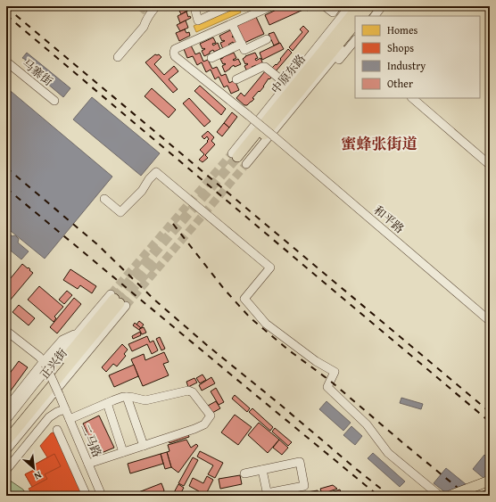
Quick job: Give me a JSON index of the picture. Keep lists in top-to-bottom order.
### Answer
{
  "streets": {
    "main road": ["中原东路", "正兴街"],
    "street": ["马寨街", "和平路", "二马路"]
  },
  "districts": ["蜜蜂张街道"],
  "legend": [
    "Homes",
    "Shops",
    "Industry",
    "Other"
  ],
  "north": "bottom right"
}
